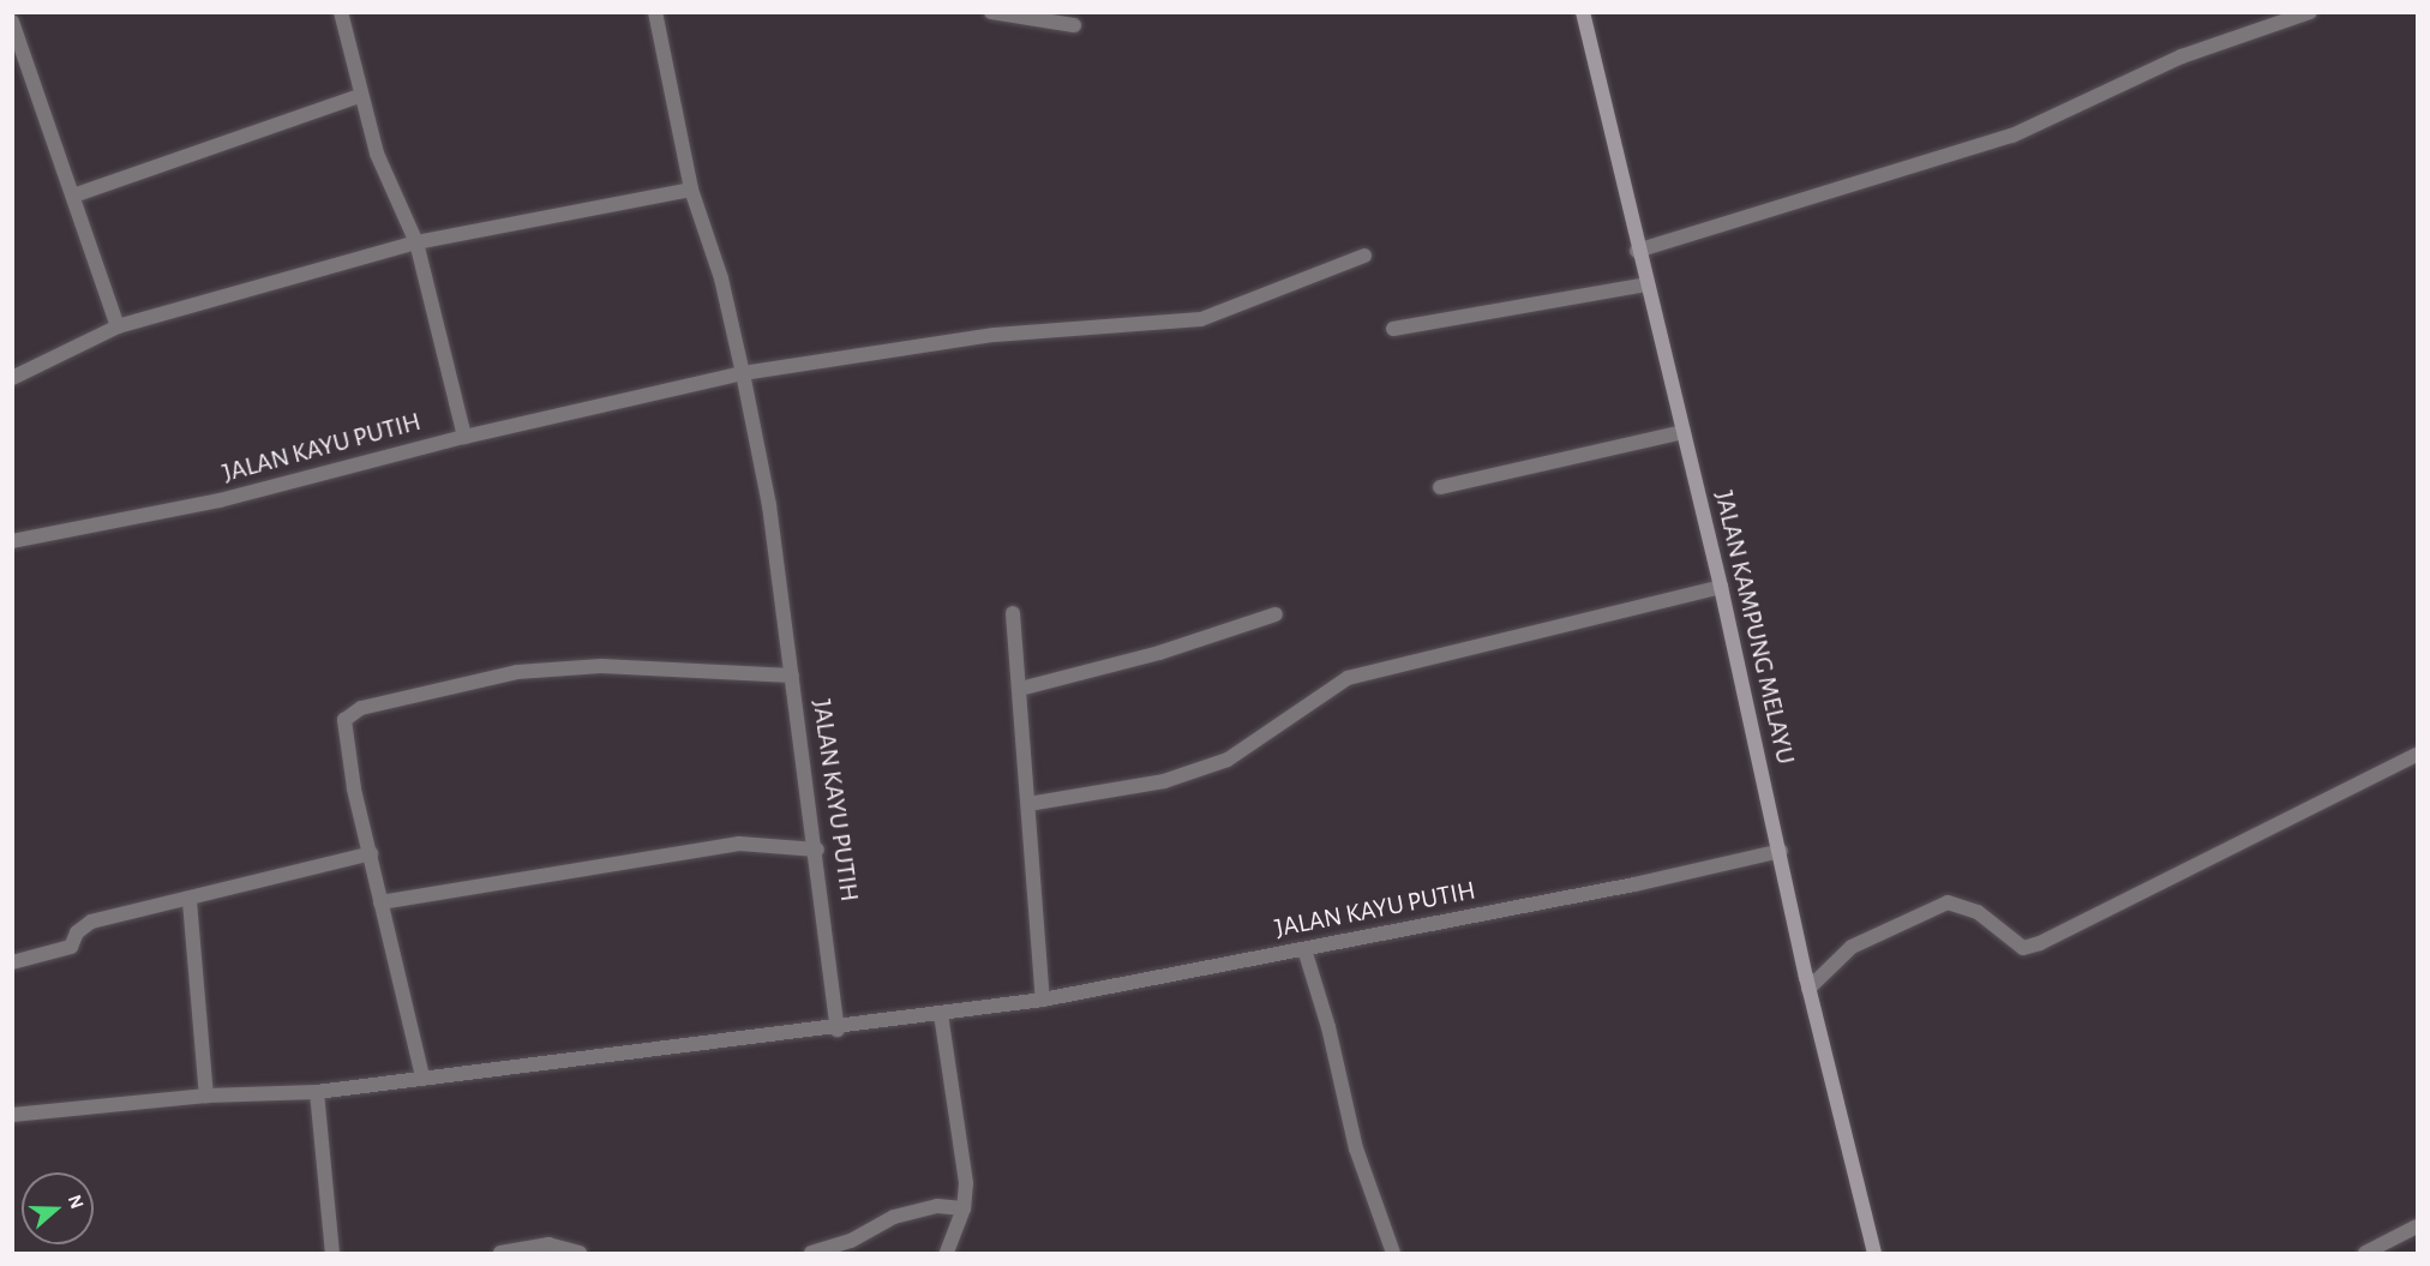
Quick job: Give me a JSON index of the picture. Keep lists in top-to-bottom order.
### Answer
{
  "streets": {
    "main road": ["JALAN KAMPUNG MELAYU"],
    "street": ["JALAN KAYU PUTIH"]
  },
  "crossings": [
    ["JALAN KAYU PUTIH", "JALAN KAMPUNG MELAYU"]
  ],
  "north": "right"
}
